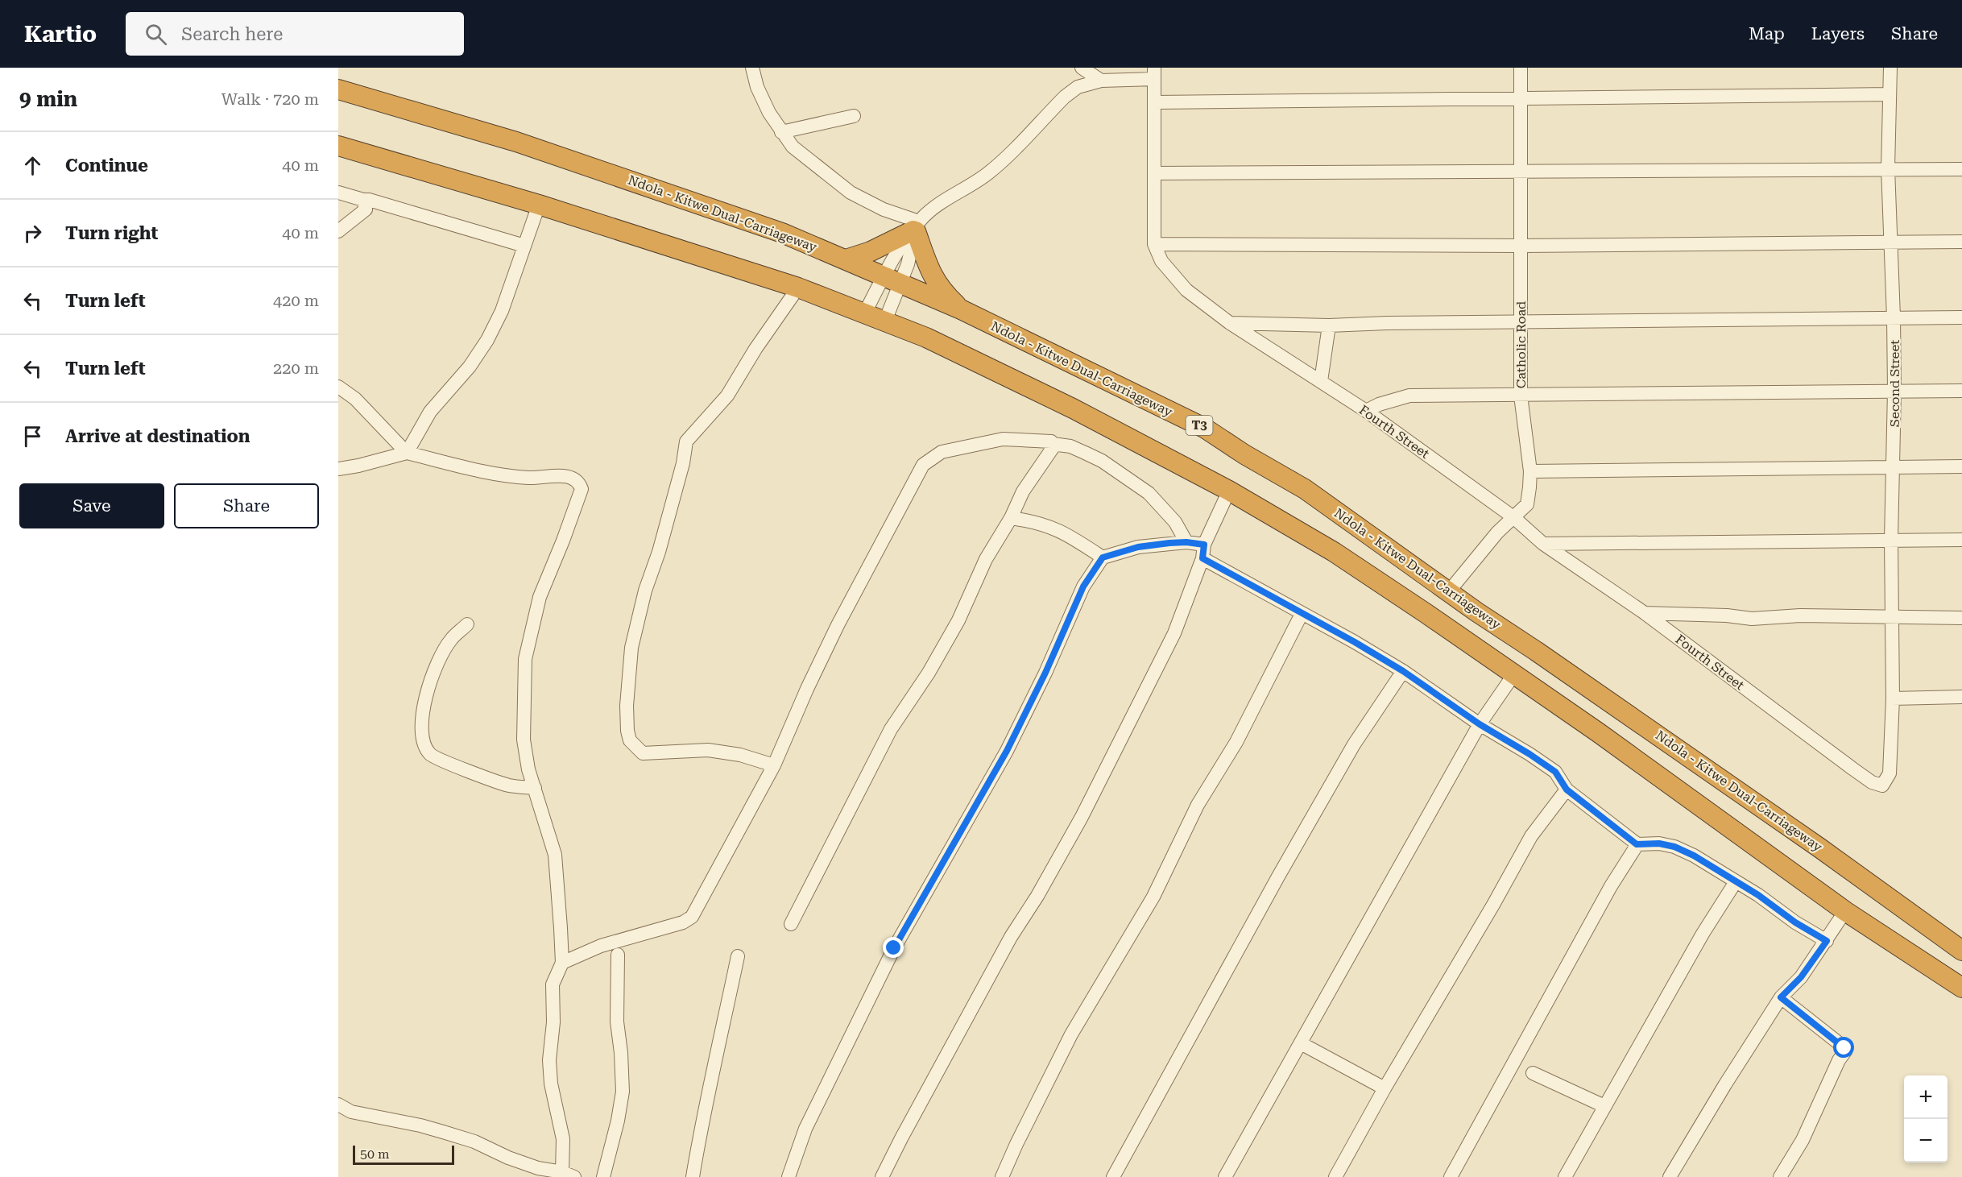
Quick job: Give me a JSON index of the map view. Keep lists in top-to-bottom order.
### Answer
{
  "streets": {
    "highway": ["Ndola - Kitwe Dual-Carriageway", "T3"],
    "street": ["Catholic Road", "Second Street", "Fourth Street"]
  },
  "crossings": [
    ["Ndola - Kitwe Dual-Carriageway", "Catholic Road"],
    ["Catholic Road", "Fourth Street"],
    ["Second Street", "Fourth Street"]
  ],
  "scale_bar": "50 m",
  "page": {
    "header": "Kartio",
    "search": "Search here",
    "nav": ["Map", "Layers", "Share"],
    "heading": ["9 min", "Walk · 720 m"],
    "list": [
      ["Continue", "40 m"],
      ["Turn right", "40 m"],
      ["Turn left", "420 m"],
      ["Turn left", "220 m"],
      "Arrive at destination"
    ],
    "buttons": ["Save", "Share"],
    "map_buttons": ["+", "−"],
    "scale": "50 m"
  }
}
